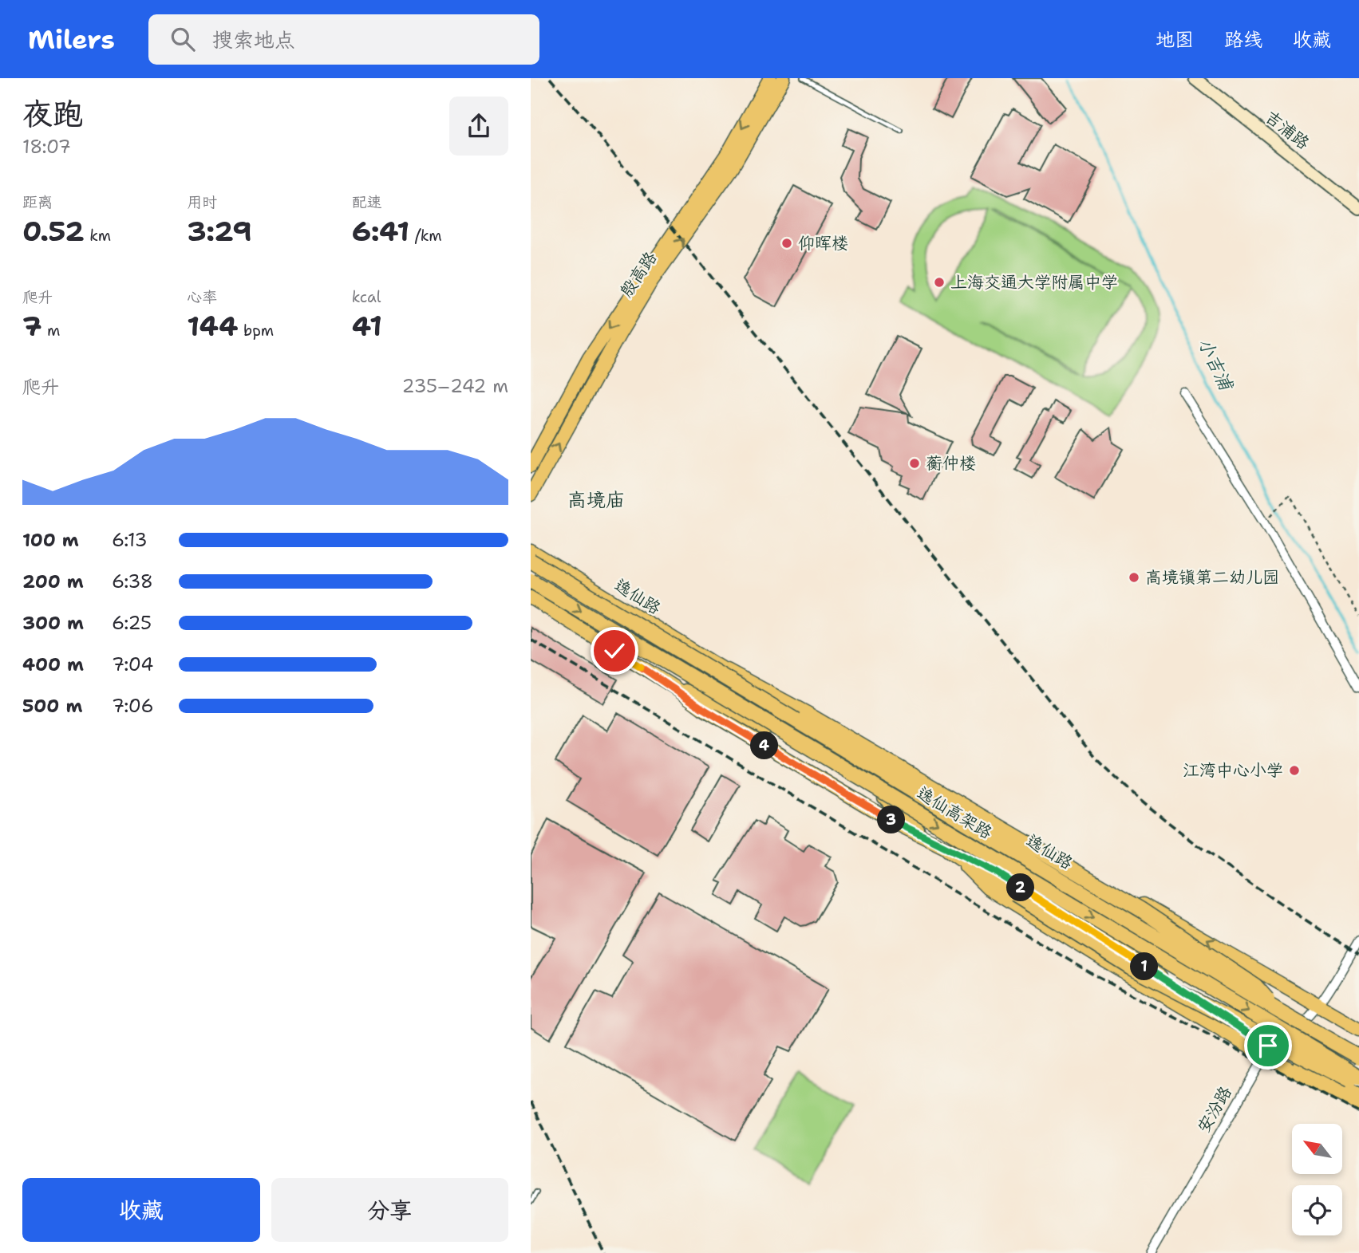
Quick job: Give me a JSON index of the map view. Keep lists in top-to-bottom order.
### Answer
{
  "streets": {
    "highway": ["逸仙高架路"],
    "main road": ["殷高路", "逸仙路"],
    "street": ["吉浦路", "安汾路"]
  },
  "crossings": [
    ["逸仙路", "逸仙高架路"],
    ["逸仙路", "安汾路"]
  ],
  "districts": ["高境庙"],
  "water": ["小吉浦"],
  "places": [
    "仰晖楼",
    "上海交通大学附属中学",
    "蘅仲楼",
    "高境镇第二幼儿园",
    "江湾中心小学"
  ],
  "north": "top left",
  "page": {
    "header": "Milers",
    "search": "搜索地点",
    "nav": ["地图", "路线", "收藏"],
    "heading": ["夜跑", "18:07"],
    "stats": [
      ["距离", "0.52 km"],
      ["用时", "3:29"],
      ["配速", "6:41 /km"],
      ["爬升", "7 m"],
      ["心率", "144 bpm"],
      ["kcal", "41"]
    ],
    "chart": ["爬升", "235–242 m"],
    "list": [
      {
        "name": "100 m",
        "note": "6:13"
      },
      {
        "name": "200 m",
        "note": "6:38"
      },
      {
        "name": "300 m",
        "note": "6:25"
      },
      {
        "name": "400 m",
        "note": "7:04"
      },
      {
        "name": "500 m",
        "note": "7:06"
      }
    ],
    "pins": [
      "4",
      "3",
      "2",
      "1"
    ],
    "buttons": ["收藏", "分享"]
  }
}
